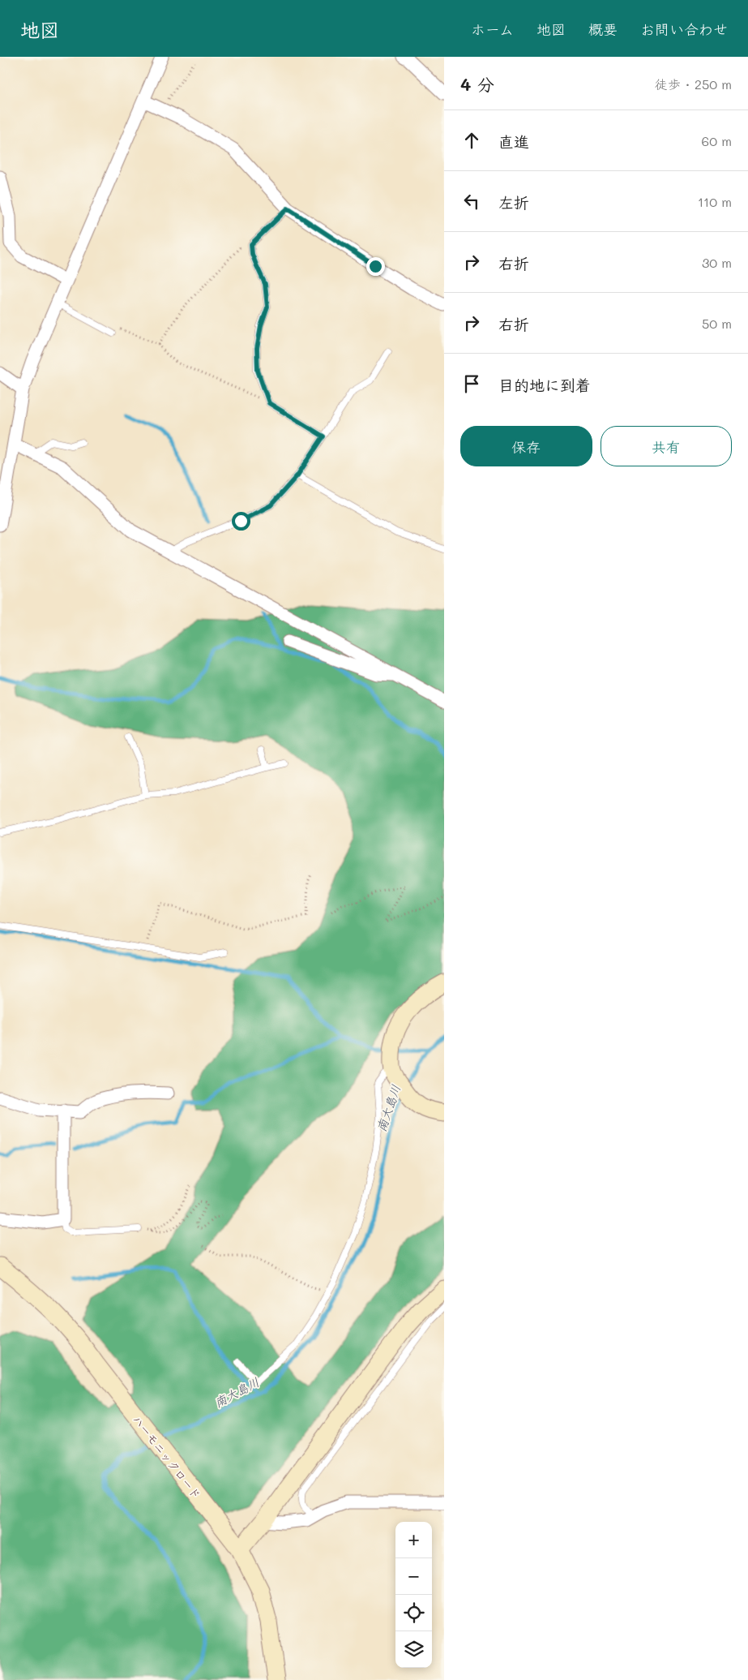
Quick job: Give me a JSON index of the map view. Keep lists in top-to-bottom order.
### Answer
{
  "streets": {
    "street": ["ハーモニックロード"]
  },
  "water": ["南大島川"],
  "page": {
    "header": "地図",
    "nav": [
      "ホーム",
      "地図",
      "概要",
      "お問い合わせ"
    ],
    "heading": ["4 分", "徒歩 · 250 m"],
    "list": [
      ["直進", "60 m"],
      ["左折", "110 m"],
      ["右折", "30 m"],
      ["右折", "50 m"],
      "目的地に到着"
    ],
    "buttons": ["保存", "共有"],
    "map_buttons": ["+", "−"]
  }
}
